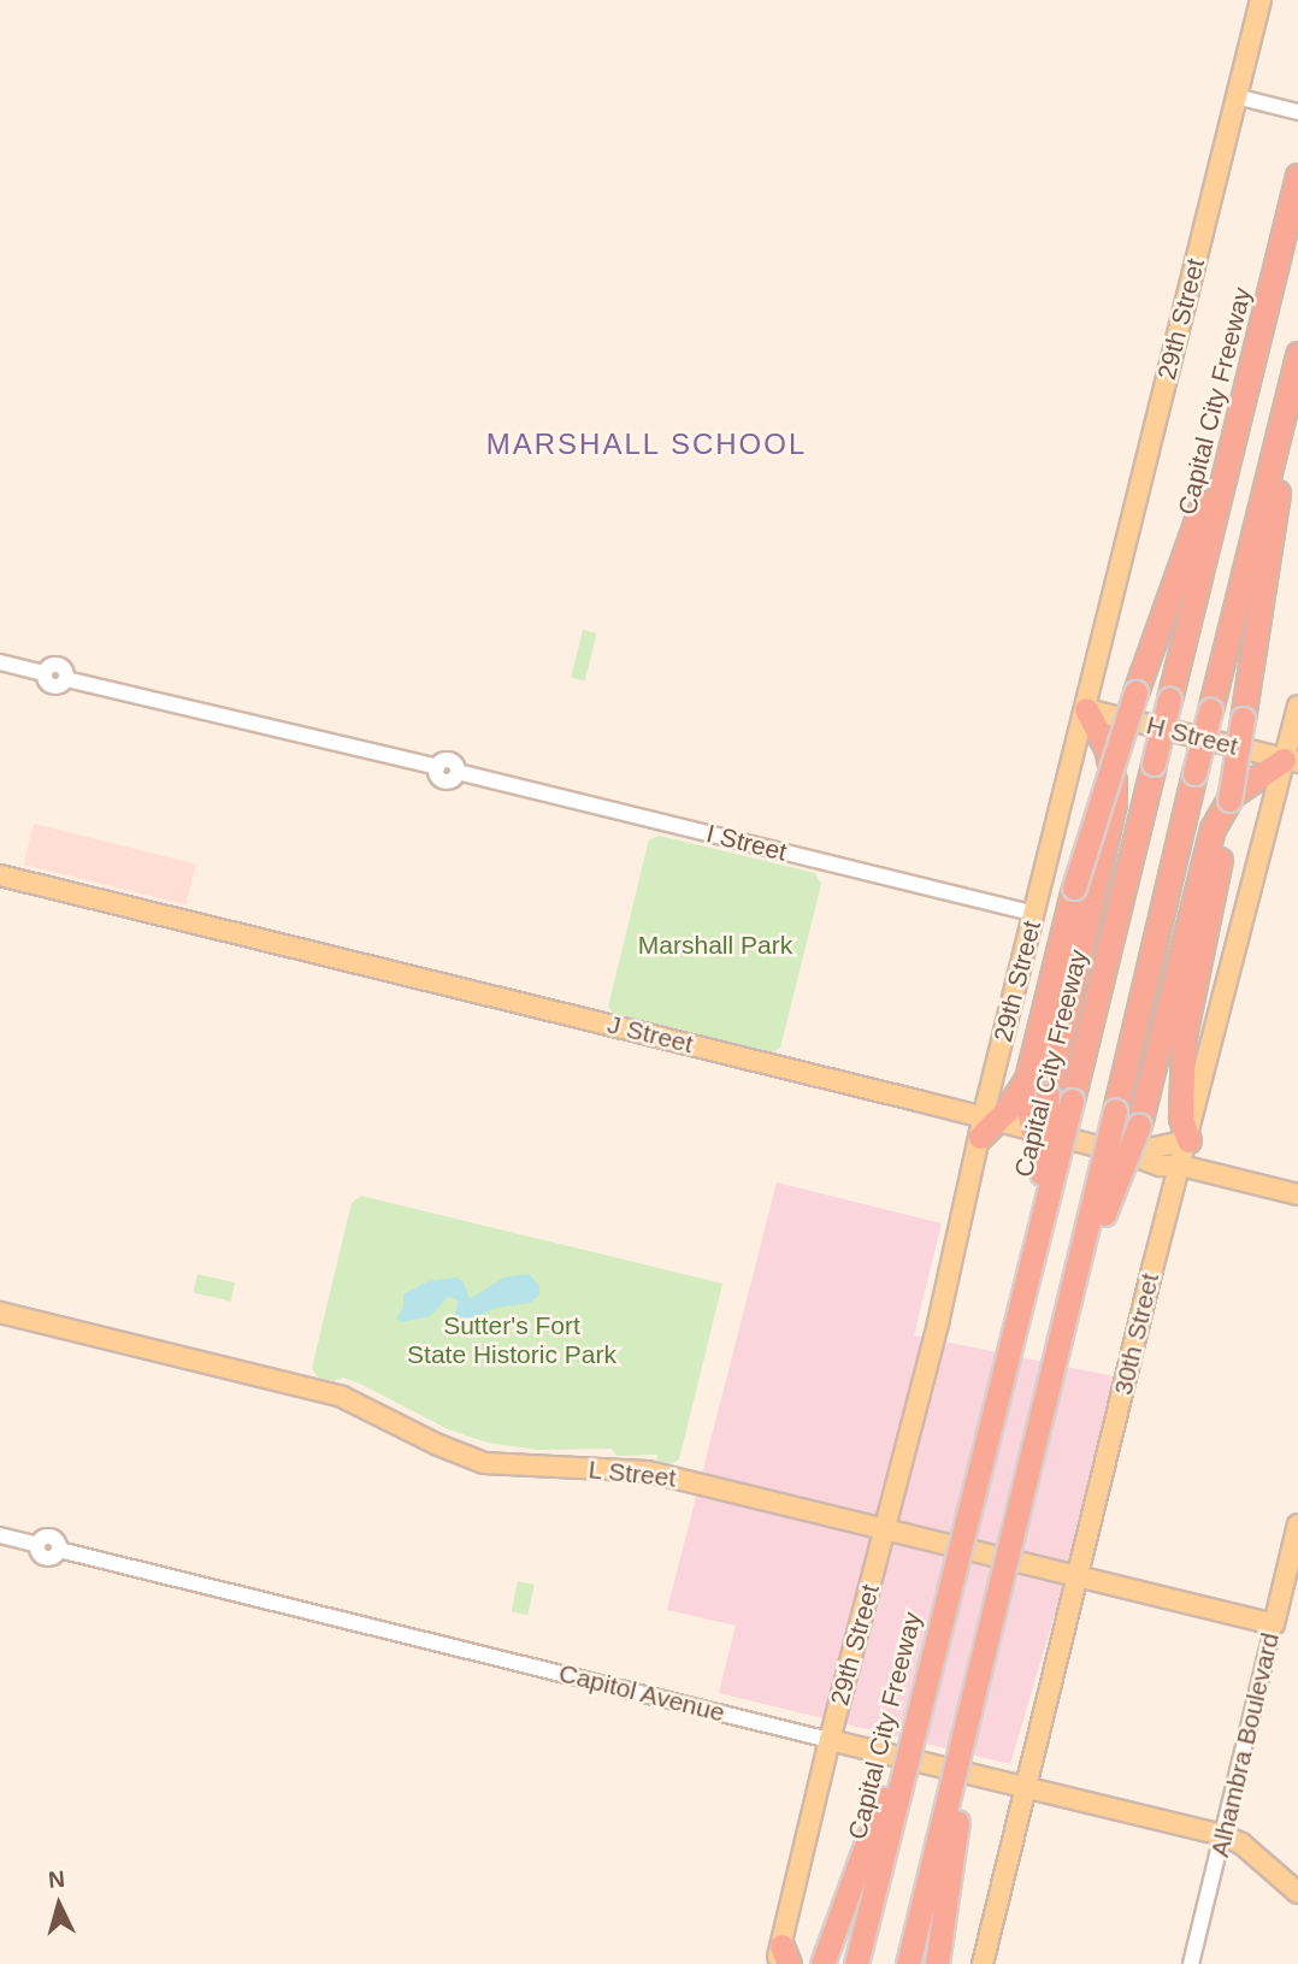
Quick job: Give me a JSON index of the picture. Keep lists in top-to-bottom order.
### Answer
{
  "streets": {
    "highway": ["Capital City Freeway"],
    "main road": [
      "29th Street",
      "H Street",
      "J Street",
      "30th Street",
      "L Street",
      "Capitol Avenue",
      "Alhambra Boulevard"
    ],
    "street": ["I Street"]
  },
  "crossings": [
    ["29th Street", "H Street"],
    ["29th Street", "I Street"],
    ["29th Street", "J Street"],
    ["29th Street", "L Street"],
    ["29th Street", "Capitol Avenue"],
    ["H Street", "30th Street"],
    ["J Street", "30th Street"],
    ["30th Street", "L Street"],
    ["30th Street", "Capitol Avenue"],
    ["L Street", "Alhambra Boulevard"],
    ["Capitol Avenue", "Alhambra Boulevard"]
  ],
  "districts": ["MARSHALL SCHOOL"],
  "parks": ["Marshall Park", "Sutter's Fort State Historic Park"],
  "north": "top"
}
